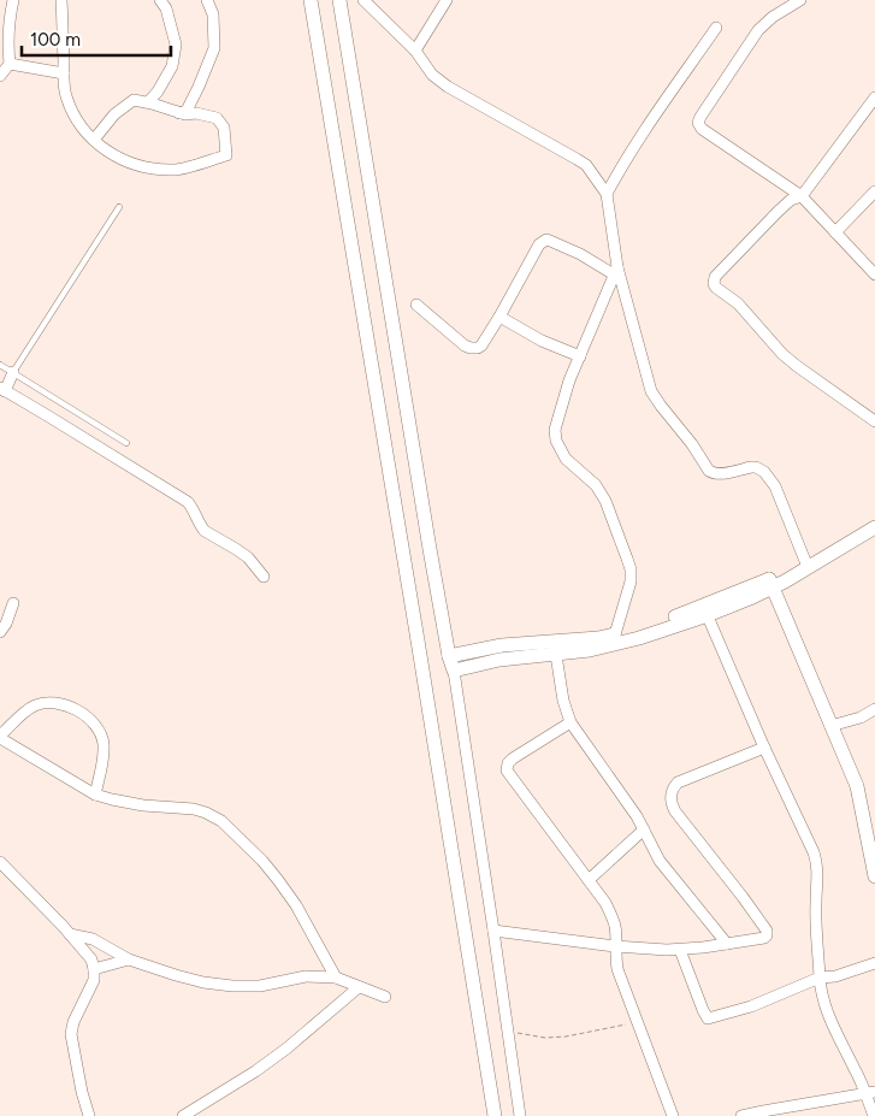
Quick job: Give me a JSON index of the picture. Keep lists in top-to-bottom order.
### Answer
{
  "scale_bar": "100 m"
}
